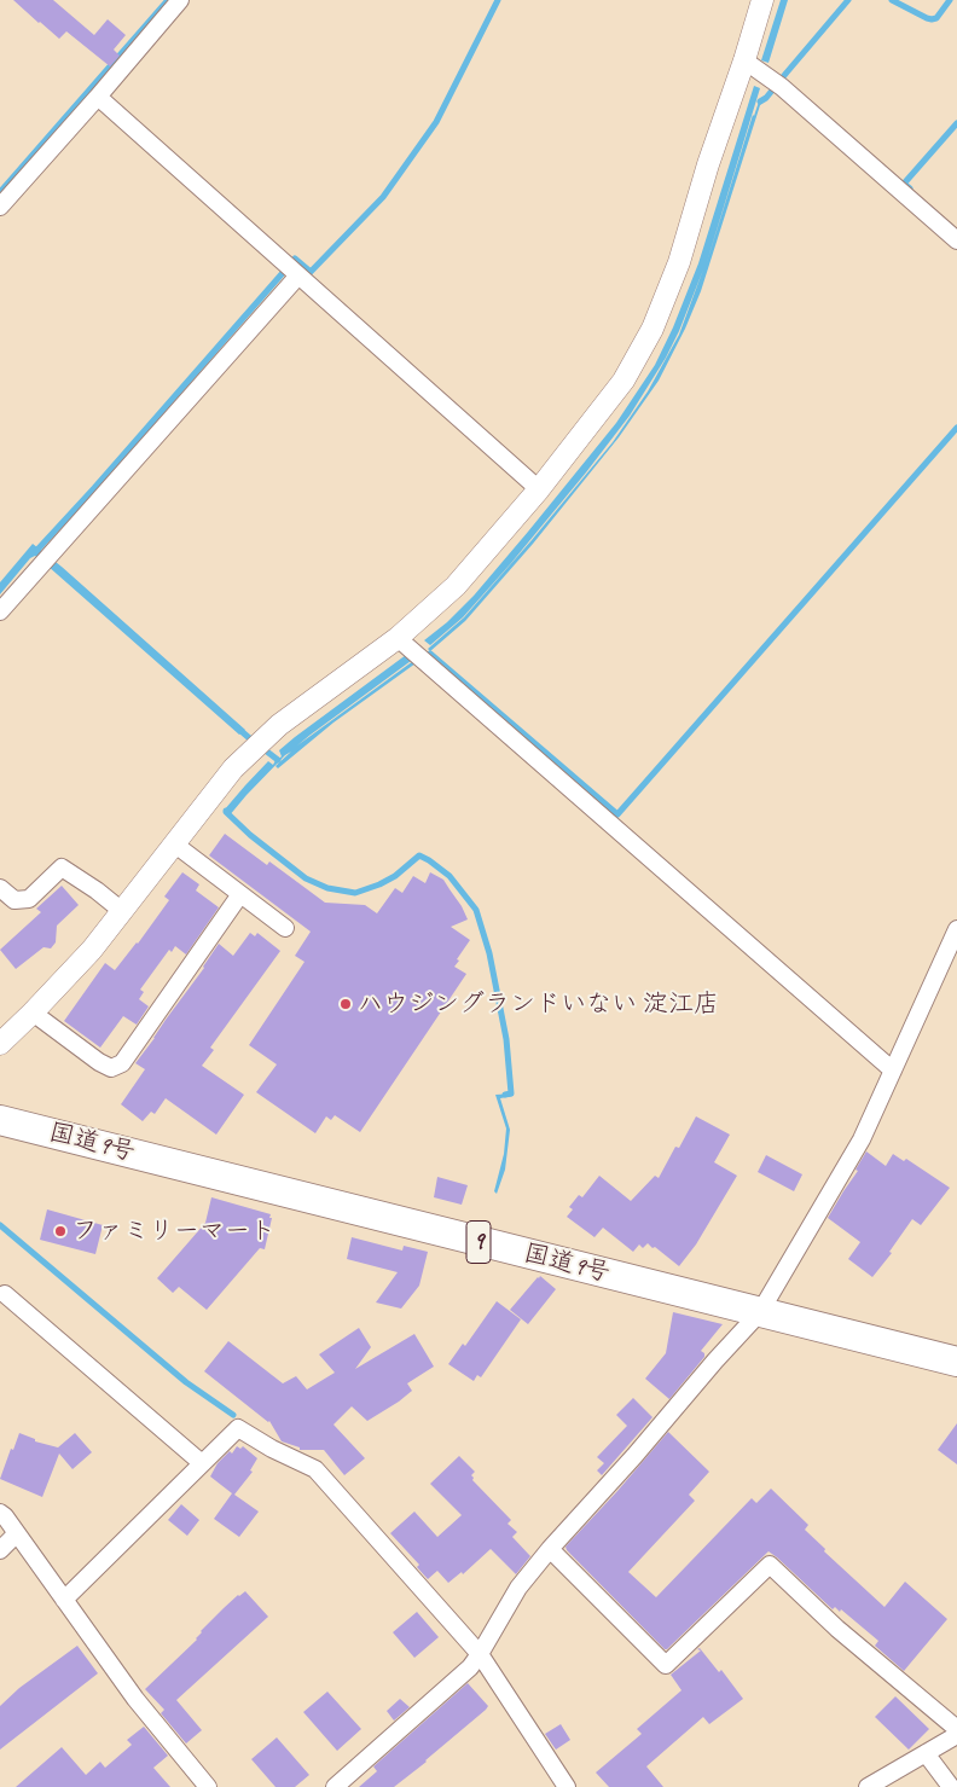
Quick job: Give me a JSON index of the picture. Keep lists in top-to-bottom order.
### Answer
{
  "streets": {
    "highway": ["国道9号", "9"]
  },
  "places": ["ハウジングランドいない 淀江店", "ファミリーマート"]
}
